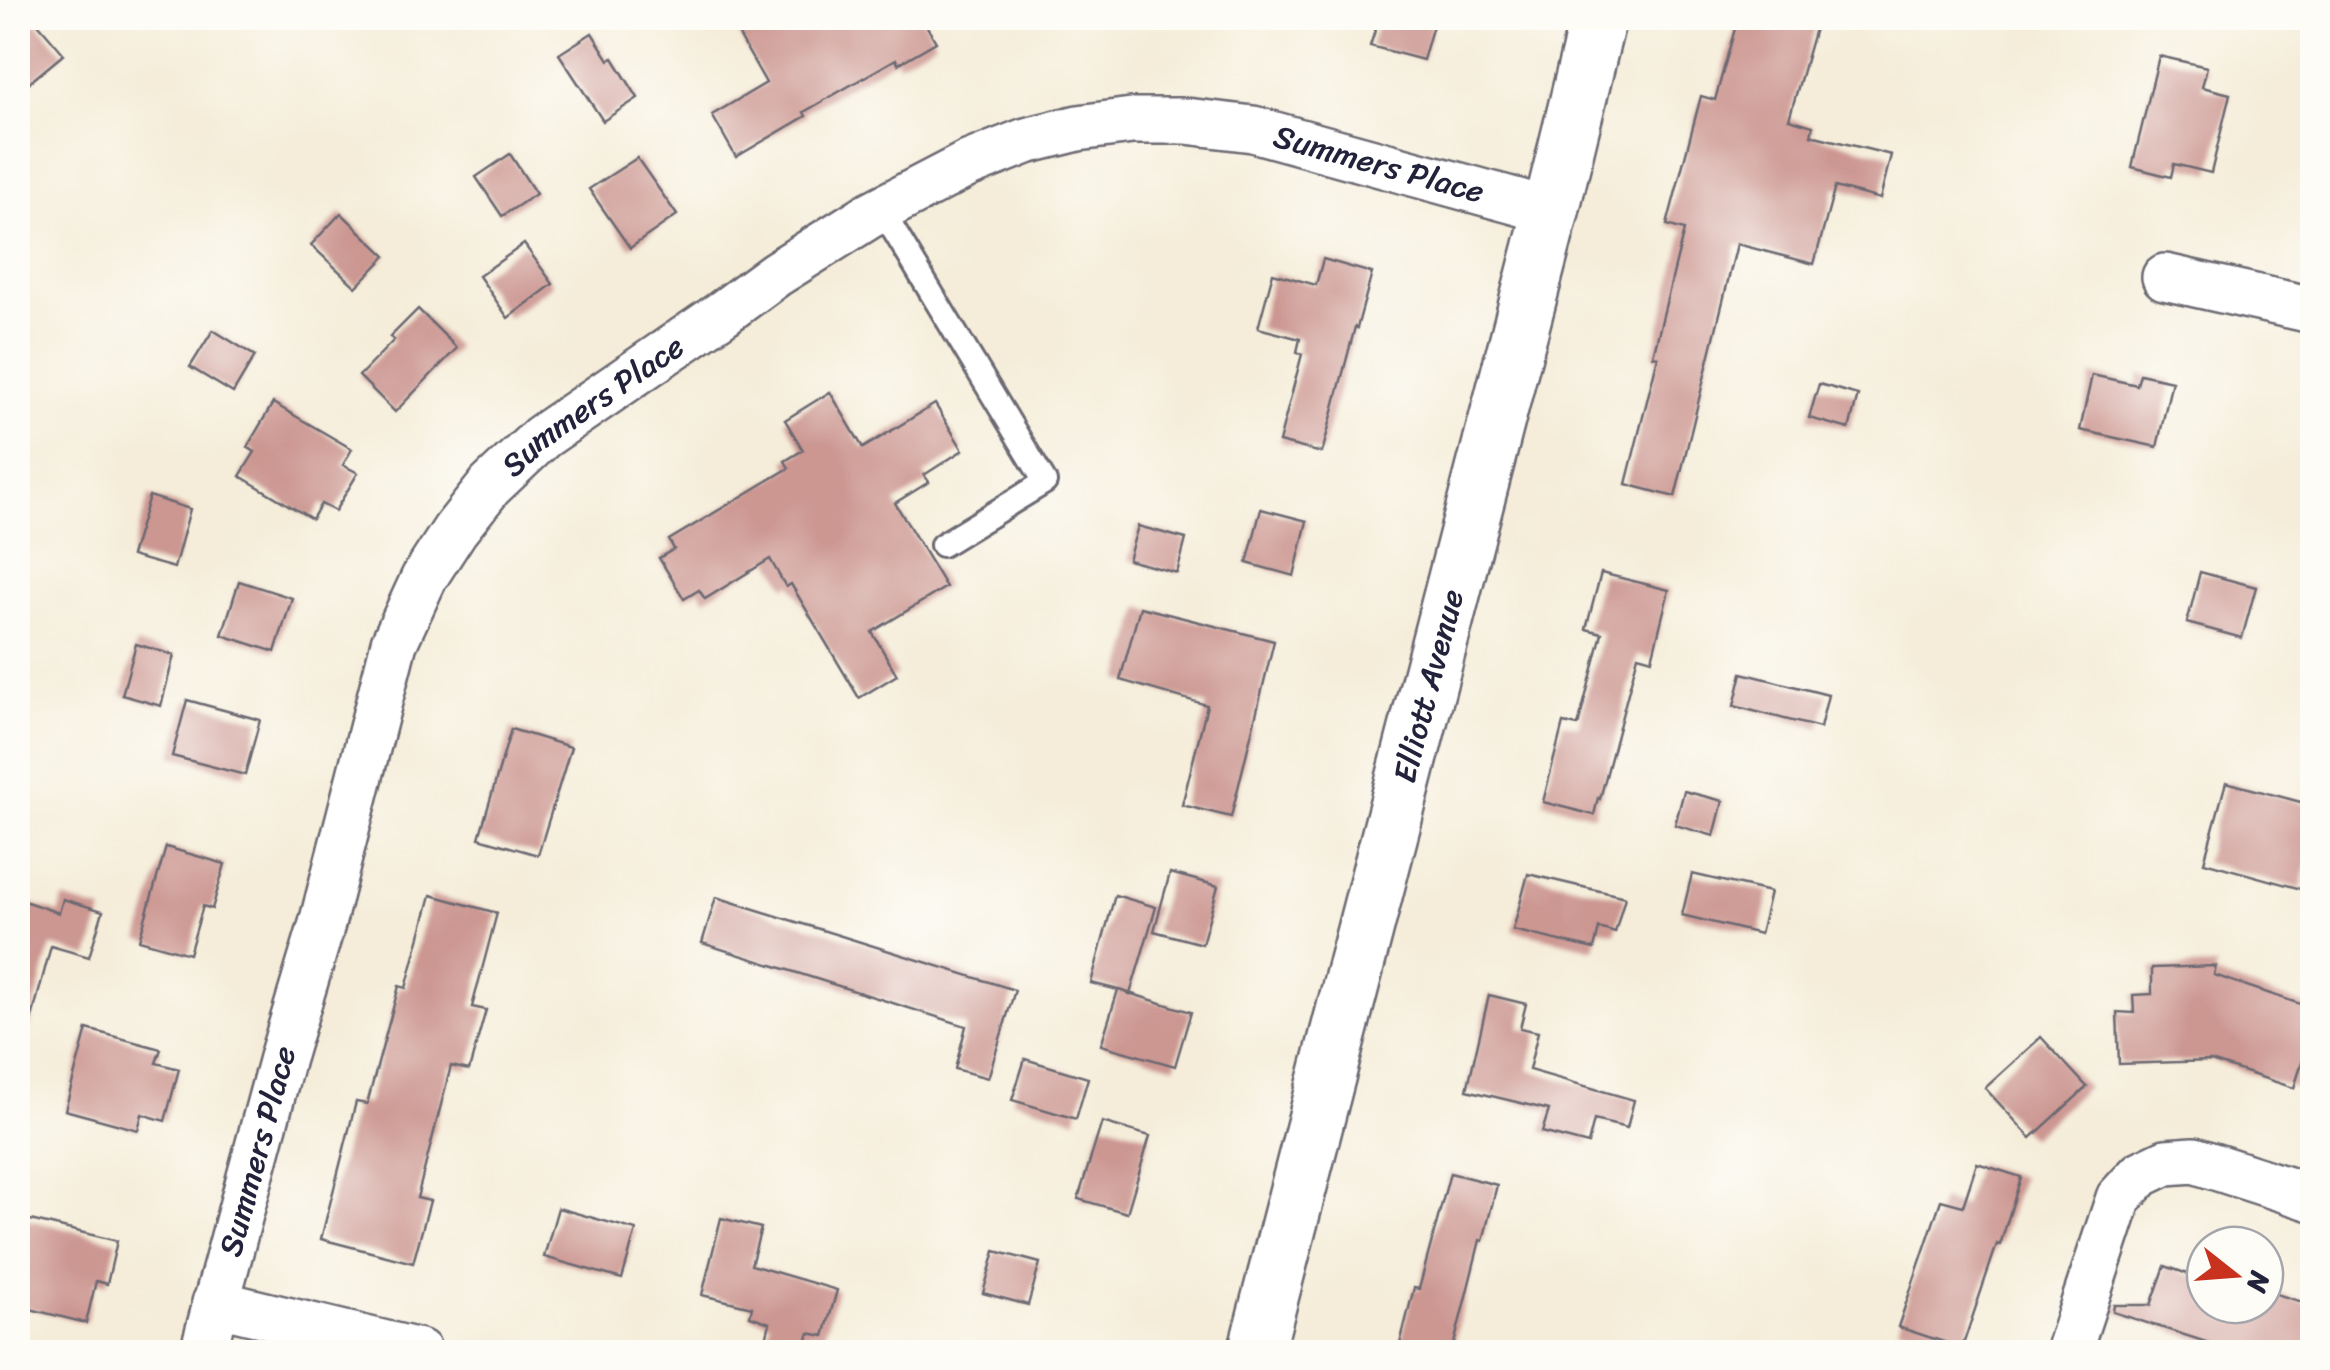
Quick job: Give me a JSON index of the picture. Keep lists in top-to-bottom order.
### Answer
{
  "streets": {
    "street": ["Summers Place", "Elliott Avenue"]
  },
  "crossings": [
    ["Summers Place", "Elliott Avenue"]
  ],
  "north": "right"
}
